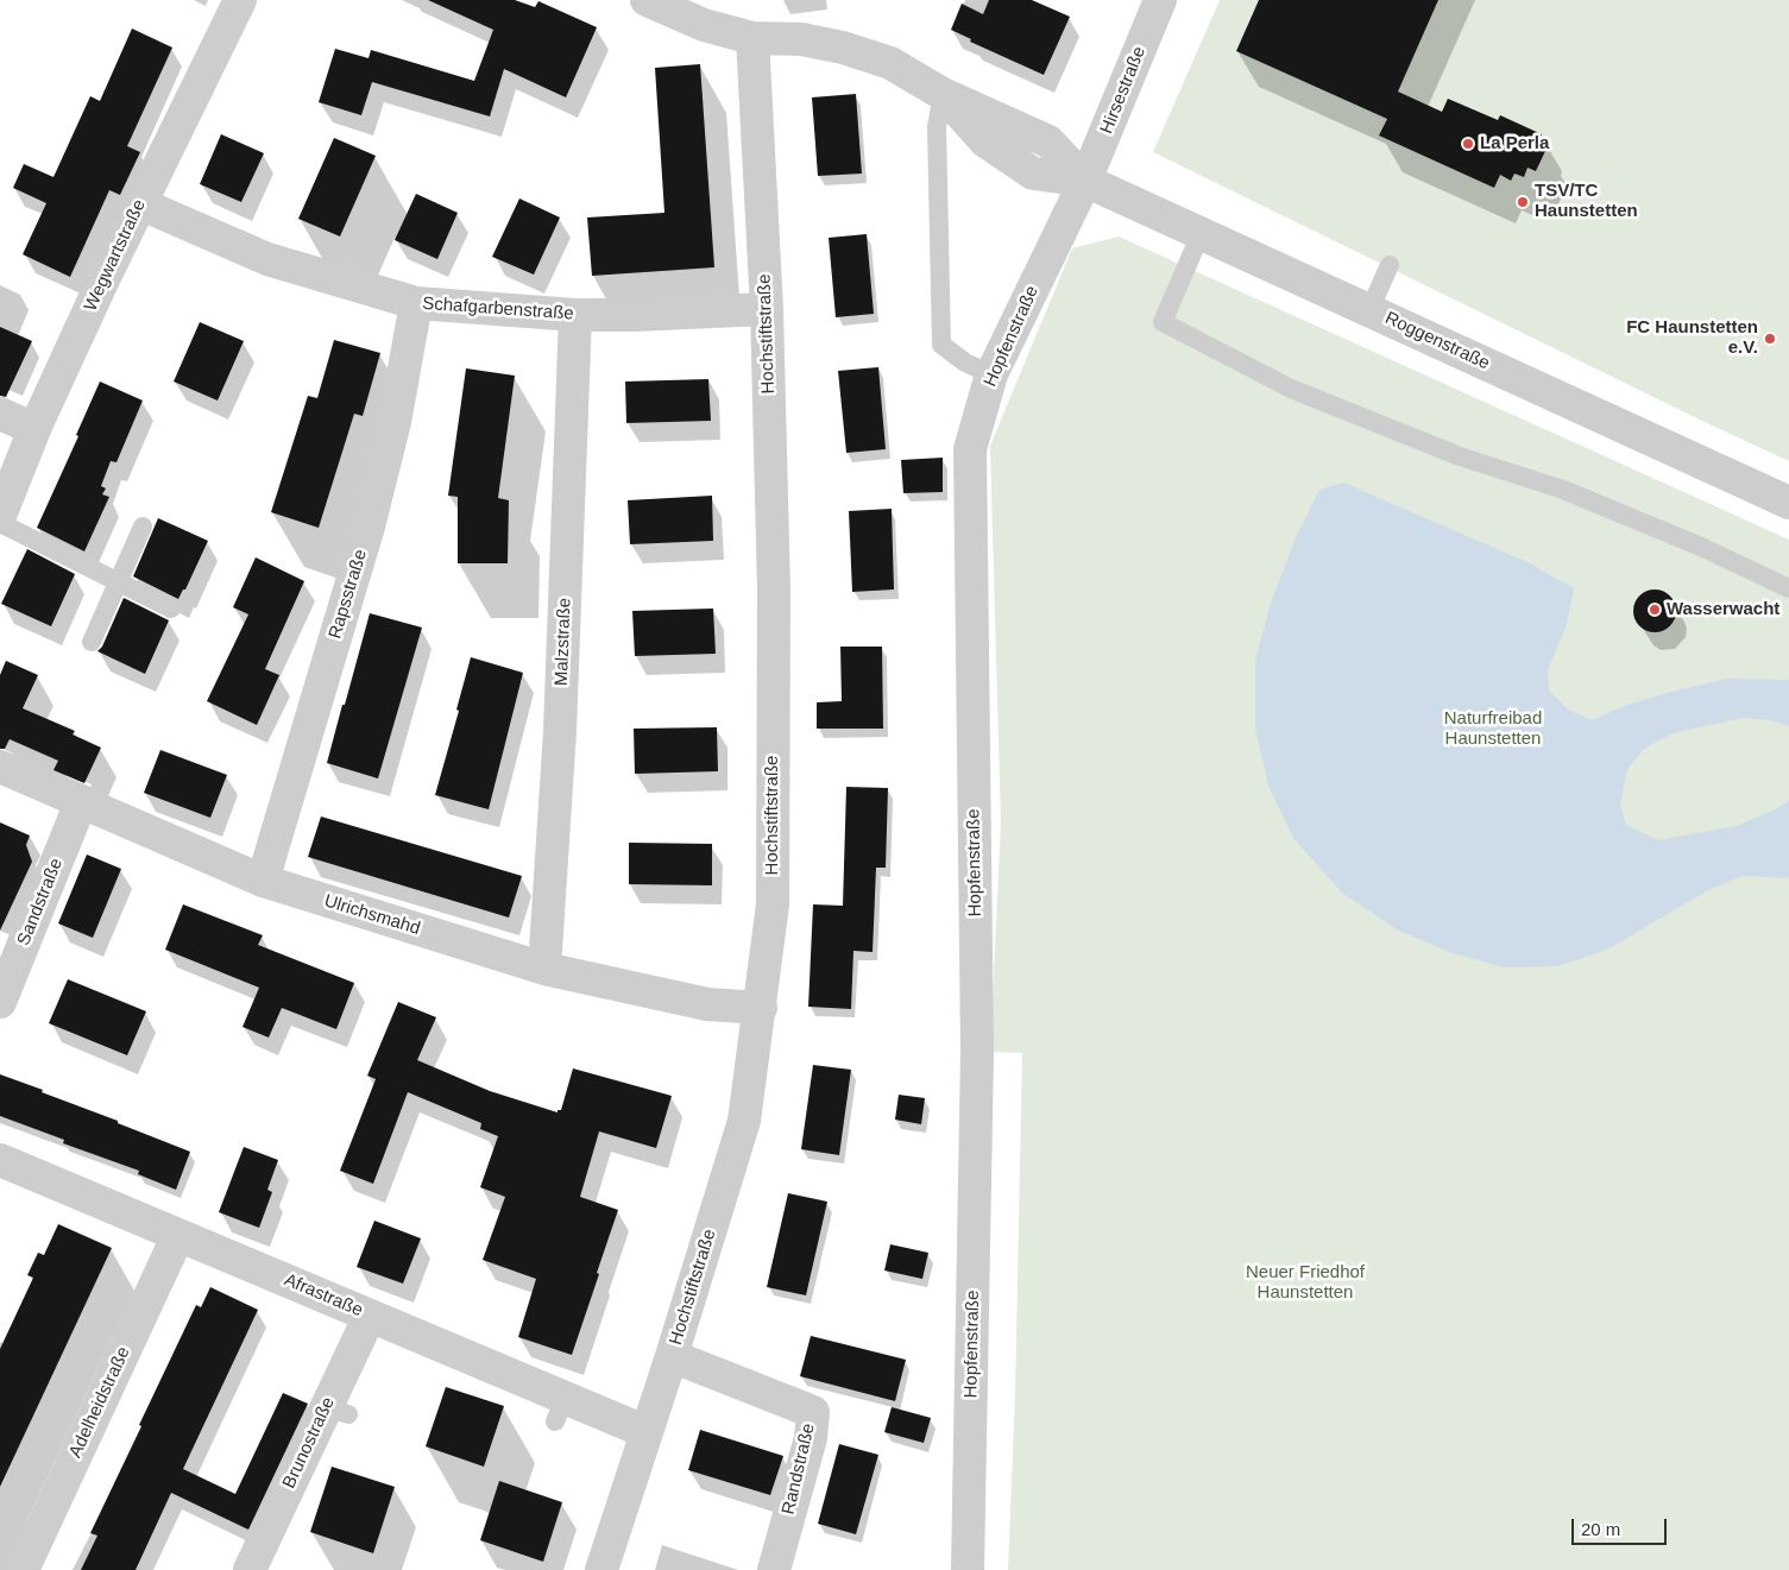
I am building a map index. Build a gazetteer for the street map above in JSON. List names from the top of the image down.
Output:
{
  "streets": {
    "street": [
      "Hirsestraße",
      "Wegwartstraße",
      "Schafgarbenstraße",
      "Hochstiftstraße",
      "Hopfenstraße",
      "Roggenstraße",
      "Rapsstraße",
      "Malzstraße",
      "Sandstraße",
      "Ulrichsmahd",
      "Afrastraße",
      "Adelheidstraße",
      "Brunostraße",
      "Randstraße"
    ]
  },
  "crossings": [
    ["Hirsestraße", "Hopfenstraße"],
    ["Hirsestraße", "Roggenstraße"],
    ["Wegwartstraße", "Schafgarbenstraße"],
    ["Schafgarbenstraße", "Hochstiftstraße"],
    ["Schafgarbenstraße", "Rapsstraße"],
    ["Schafgarbenstraße", "Malzstraße"],
    ["Hochstiftstraße", "Roggenstraße"],
    ["Hochstiftstraße", "Ulrichsmahd"],
    ["Hochstiftstraße", "Afrastraße"],
    ["Hochstiftstraße", "Randstraße"],
    ["Hopfenstraße", "Roggenstraße"],
    ["Rapsstraße", "Ulrichsmahd"],
    ["Malzstraße", "Ulrichsmahd"],
    ["Sandstraße", "Ulrichsmahd"],
    ["Afrastraße", "Adelheidstraße"],
    ["Afrastraße", "Brunostraße"]
  ],
  "parks": ["Naturfreibad Haunstetten", "Neuer Friedhof Haunstetten"],
  "places": [
    "La Perla",
    "TSV/TC Haunstetten",
    "FC Haunstetten e.V.",
    "Wasserwacht"
  ],
  "scale_bar": "20 m"
}
